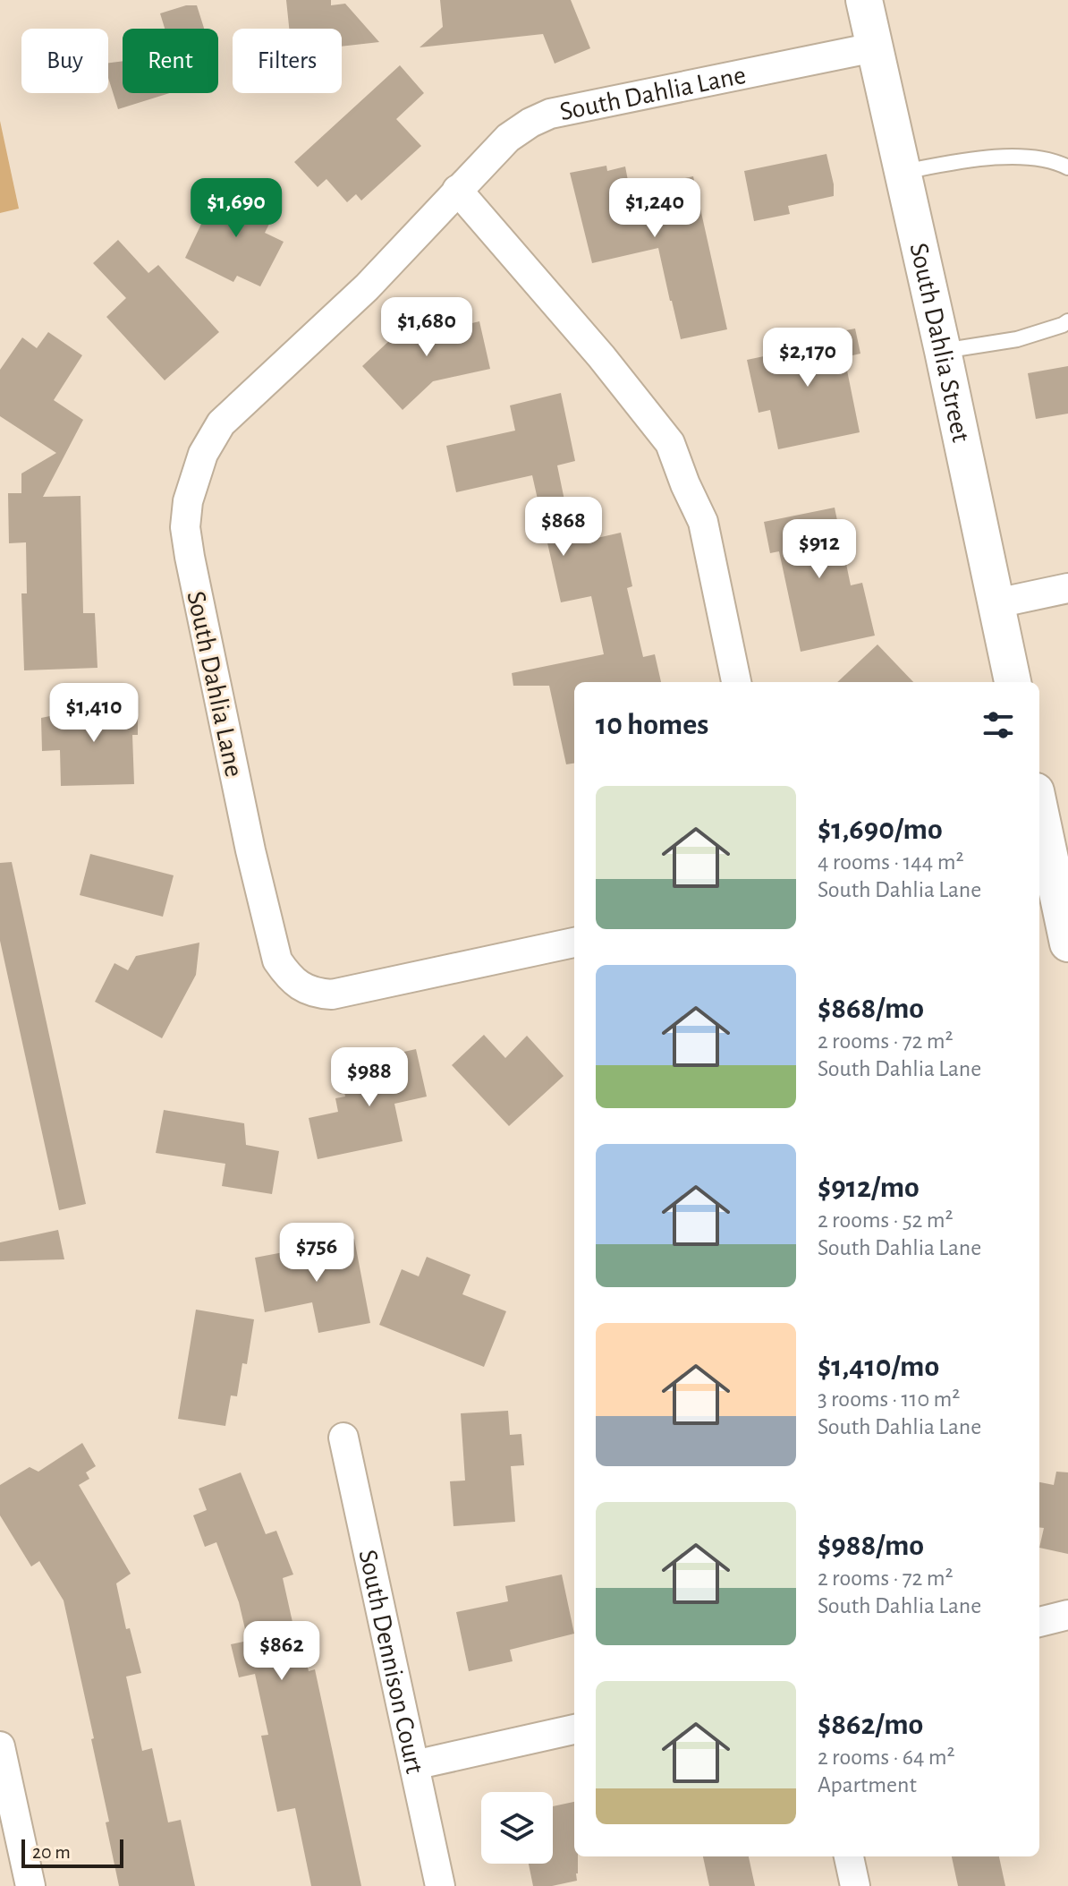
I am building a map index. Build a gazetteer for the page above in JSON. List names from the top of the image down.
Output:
{
  "streets": {
    "street": ["South Dahlia Lane", "South Dahlia Street", "South Dennison Court"]
  },
  "crossings": [
    ["South Dahlia Lane", "South Dahlia Street"]
  ],
  "scale_bar": "20 m",
  "page": {
    "chip": ["Buy", "Rent", "Filters"],
    "price": [
      "$1,690",
      "$1,240",
      "$1,680",
      "$2,170",
      "$868",
      "$912",
      "$1,410",
      "$988",
      "$756",
      "$862"
    ],
    "heading": "10 homes",
    "list": [
      {
        "name": "$1,690/mo",
        "note": "4 rooms · 144 m² · South Dahlia Lane"
      },
      {
        "name": "$868/mo",
        "note": "2 rooms · 72 m² · South Dahlia Lane"
      },
      {
        "name": "$912/mo",
        "note": "2 rooms · 52 m² · South Dahlia Lane"
      },
      {
        "name": "$1,410/mo",
        "note": "3 rooms · 110 m² · South Dahlia Lane"
      },
      {
        "name": "$988/mo",
        "note": "2 rooms · 72 m² · South Dahlia Lane"
      },
      {
        "name": "$862/mo",
        "note": "2 rooms · 64 m² · Apartment"
      }
    ],
    "scale": "20 m"
  }
}
